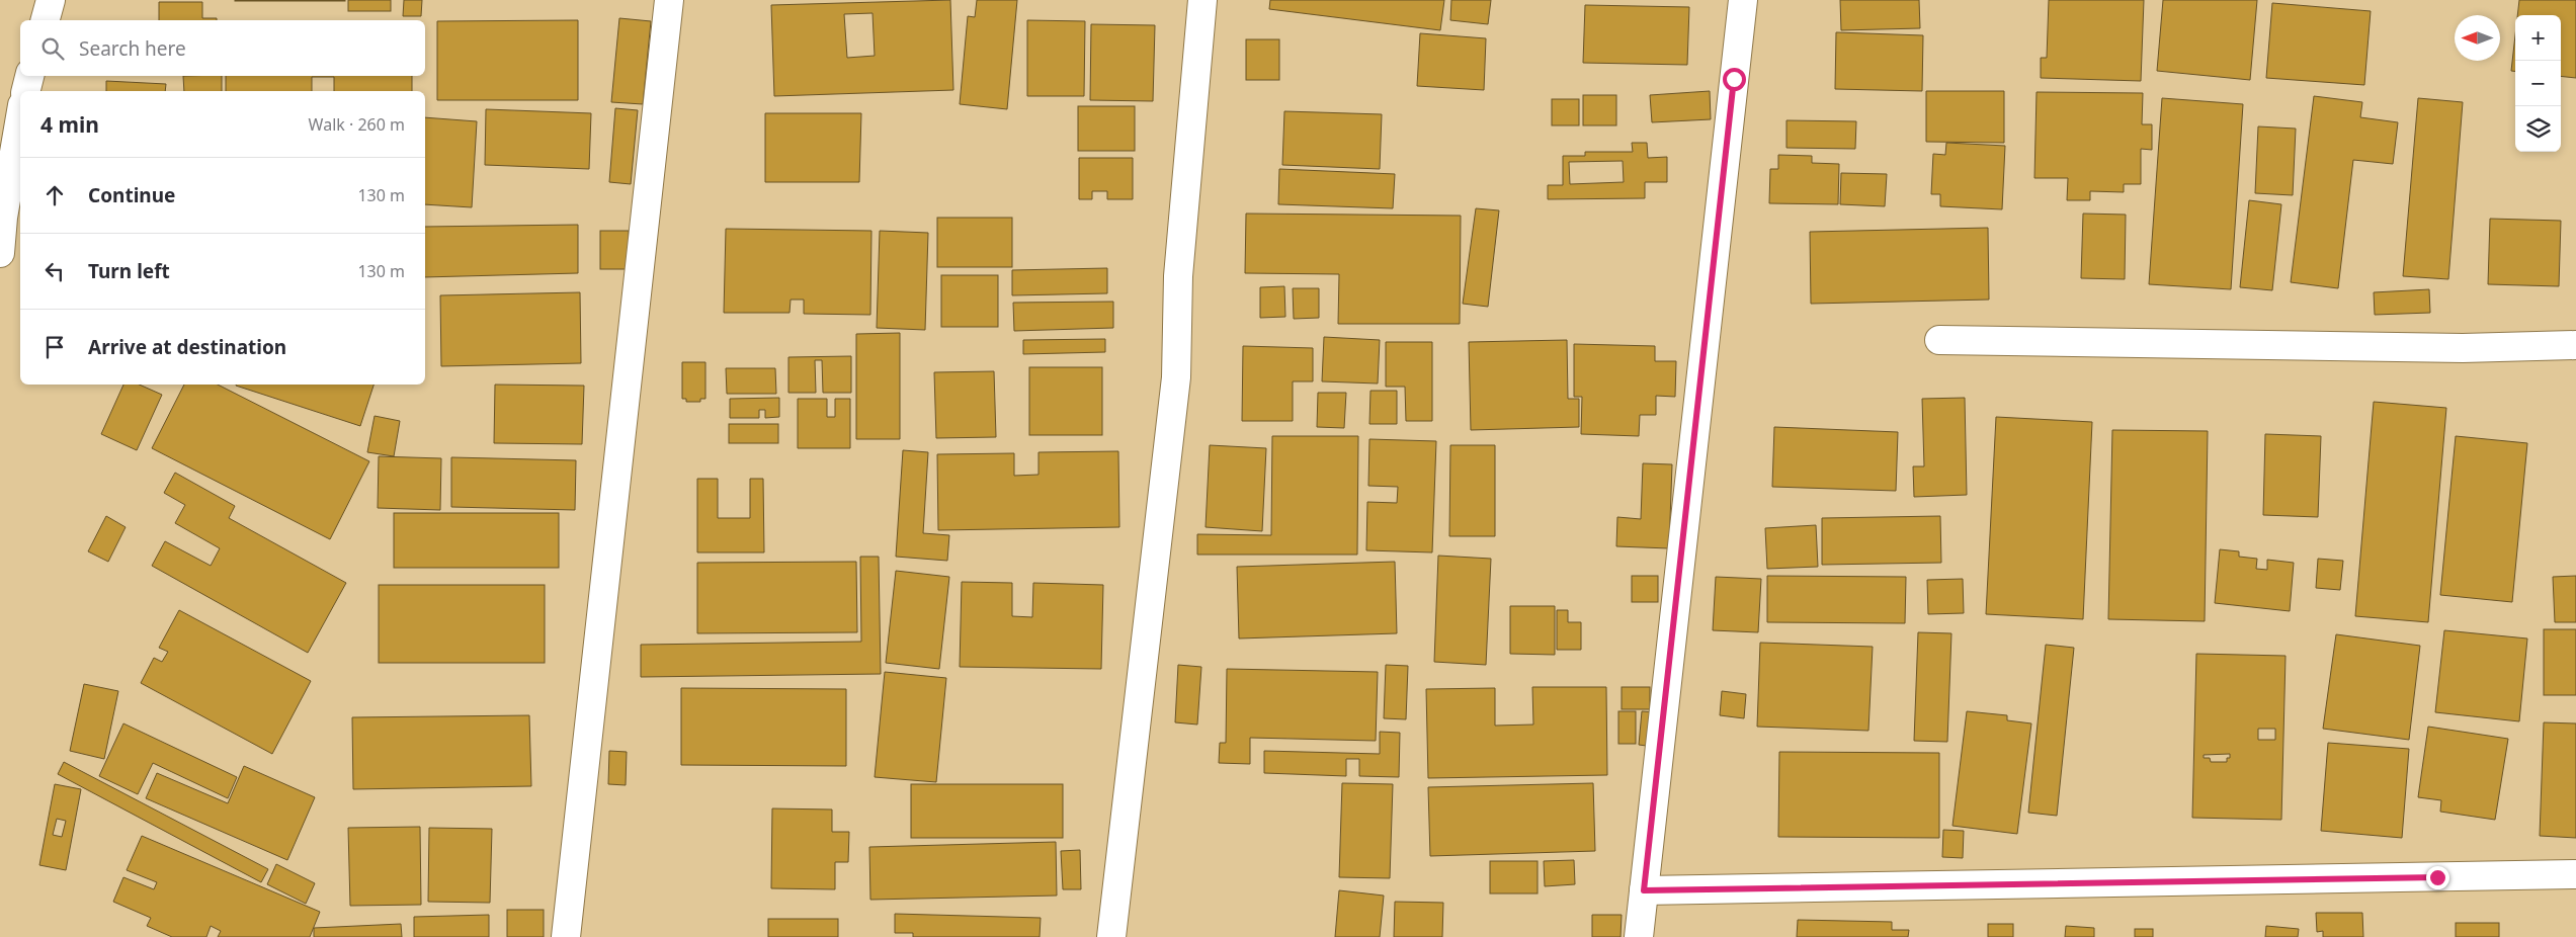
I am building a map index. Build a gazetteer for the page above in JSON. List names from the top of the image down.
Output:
{
  "north": "left",
  "page": {
    "map_buttons": ["+", "−"],
    "search": "Search here",
    "heading": ["4 min", "Walk · 260 m"],
    "list": [
      ["Continue", "130 m"],
      ["Turn left", "130 m"],
      "Arrive at destination"
    ]
  }
}
